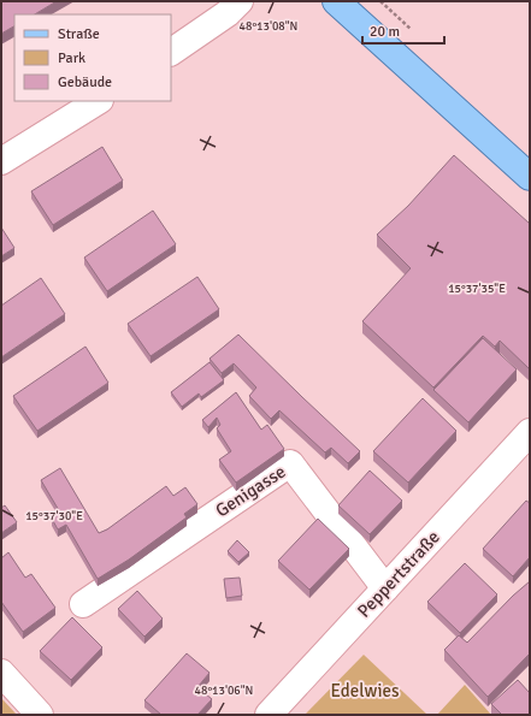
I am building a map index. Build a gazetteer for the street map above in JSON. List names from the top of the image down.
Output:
{
  "streets": {
    "street": ["Genigasse", "Peppertstraße"]
  },
  "crossings": [
    ["Genigasse", "Peppertstraße"]
  ],
  "parks": ["Edelwies"],
  "legend": ["Straße", "Park", "Gebäude"],
  "scale_bar": "20 m",
  "coordinates": [
    "48°13'08\"N",
    "15°37'35\"E",
    "15°37'30\"E",
    "48°13'06\"N"
  ]
}
